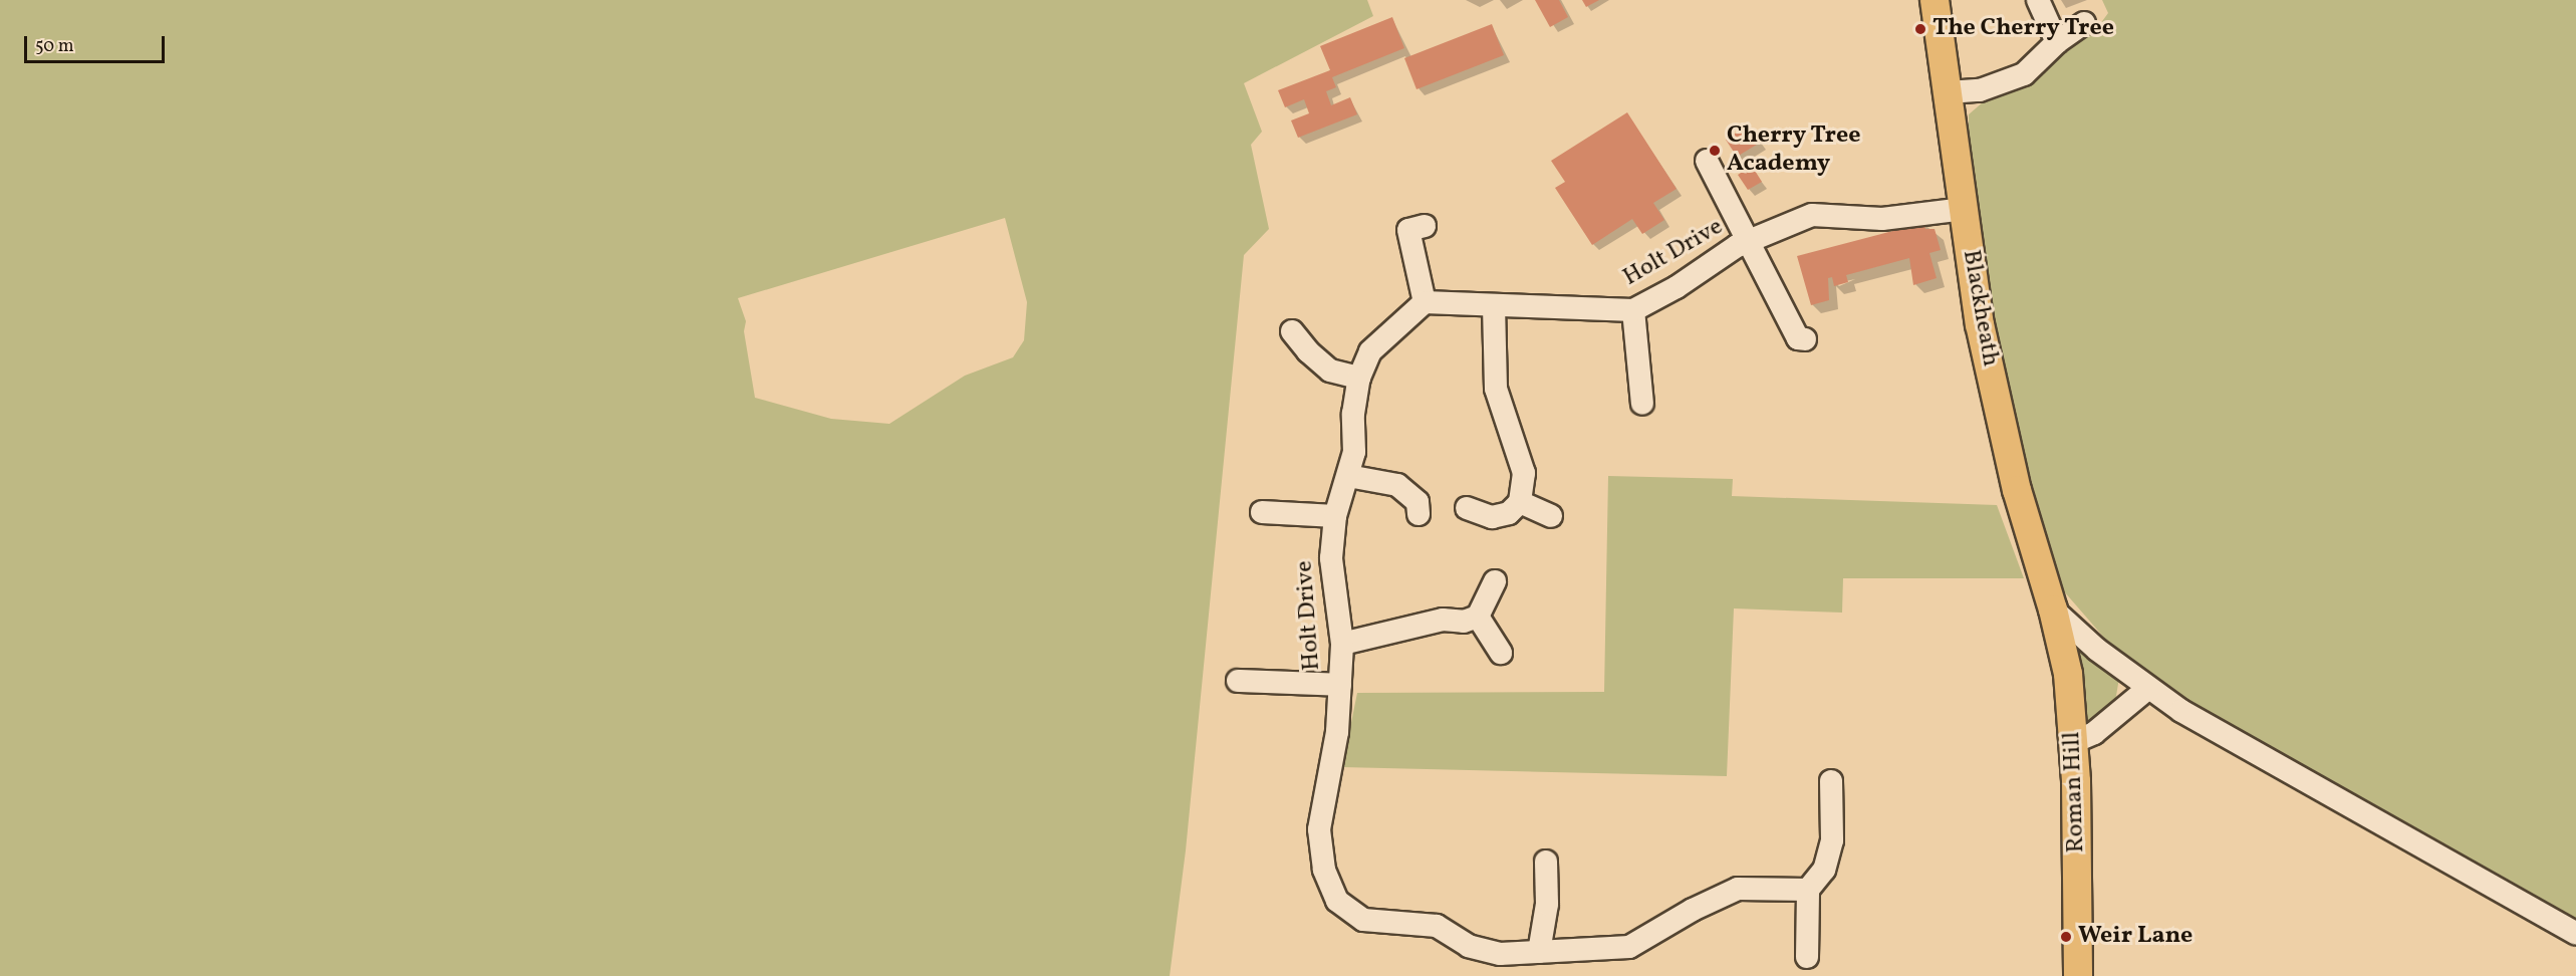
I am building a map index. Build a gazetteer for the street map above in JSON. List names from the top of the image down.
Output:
{
  "streets": {
    "main road": ["Blackheath", "Roman Hill"],
    "street": ["Holt Drive"]
  },
  "crossings": [
    ["Holt Drive", "Blackheath"],
    ["Blackheath", "Roman Hill"]
  ],
  "places": ["The Cherry Tree", "Cherry Tree Academy", "Weir Lane"],
  "scale_bar": "50 m"
}
